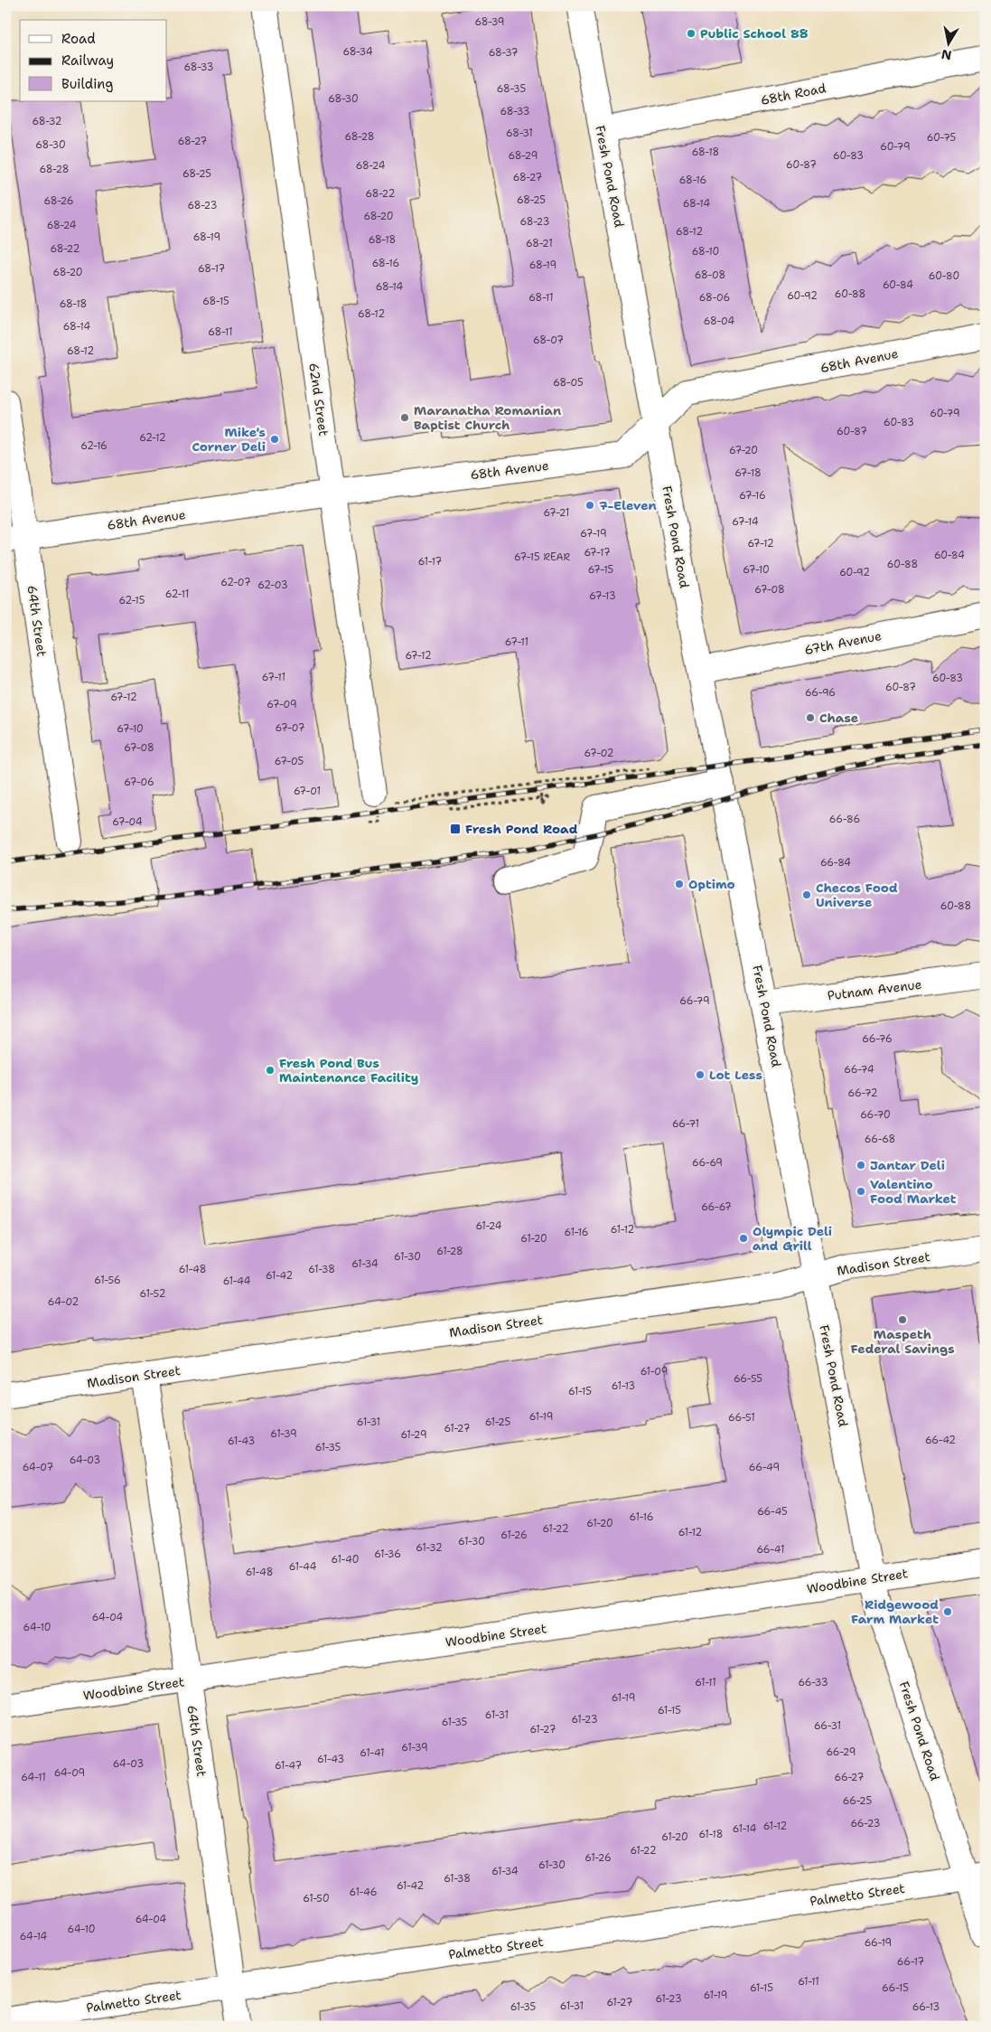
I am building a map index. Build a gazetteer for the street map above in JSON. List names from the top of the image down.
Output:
{
  "streets": {
    "street": [
      "68th Road",
      "Fresh Pond Road",
      "68th Avenue",
      "62nd Street",
      "64th Street",
      "67th Avenue",
      "Putnam Avenue",
      "Madison Street",
      "Woodbine Street",
      "Palmetto Street"
    ]
  },
  "crossings": [
    ["68th Road", "Fresh Pond Road"],
    ["Fresh Pond Road", "68th Avenue"],
    ["Fresh Pond Road", "67th Avenue"],
    ["Fresh Pond Road", "Putnam Avenue"],
    ["Fresh Pond Road", "Madison Street"],
    ["Fresh Pond Road", "Woodbine Street"],
    ["Fresh Pond Road", "Palmetto Street"],
    ["68th Avenue", "62nd Street"],
    ["68th Avenue", "64th Street"],
    ["64th Street", "Madison Street"],
    ["64th Street", "Woodbine Street"],
    ["64th Street", "Palmetto Street"]
  ],
  "places": {
    "other": [
      "Public School 88",
      "Maranatha Romanian Baptist Church",
      "Mike's Corner Deli",
      "7-Eleven",
      "Chase",
      "Optimo",
      "Checos Food Universe",
      "Fresh Pond Bus Maintenance Facility",
      "Lot Less",
      "Jantar Deli",
      "Valentino Food Market",
      "Olympic Deli and Grill",
      "Maspeth Federal Savings",
      "Ridgewood Farm Market"
    ],
    "transit": ["Fresh Pond Road"]
  },
  "house_numbers": [
    "68-39",
    "68-34",
    "68-37",
    "68-33",
    "68-35",
    "68-30",
    "68-33",
    "68-32",
    "68-31",
    "68-28",
    "60-75",
    "68-27",
    "68-30",
    "60-79",
    "68-18",
    "68-29",
    "60-83",
    "60-87",
    "68-24",
    "68-28",
    "68-25",
    "68-27",
    "68-16",
    "68-22",
    "68-25",
    "68-26",
    "68-14",
    "68-23",
    "68-20",
    "68-23",
    "68-24",
    "68-12",
    "68-19",
    "68-18",
    "68-21",
    "68-22",
    "68-10",
    "68-16",
    "68-19",
    "68-17",
    "68-20",
    "68-08",
    "60-80",
    "60-84",
    "68-14",
    "60-88",
    "60-92",
    "68-11",
    "68-06",
    "68-15",
    "68-18",
    "68-12",
    "68-04",
    "68-14",
    "68-11",
    "68-07",
    "68-12",
    "68-05",
    "60-79",
    "60-83",
    "60-87",
    "62-12",
    "62-16",
    "67-20",
    "67-18",
    "67-16",
    "67-21",
    "67-14",
    "67-19",
    "67-12",
    "67-17",
    "60-84",
    "67-15 REAR",
    "61-17",
    "60-88",
    "67-15",
    "67-10",
    "60-92",
    "62-07",
    "62-03",
    "67-08",
    "62-11",
    "67-13",
    "62-15",
    "67-11",
    "67-12",
    "67-11",
    "60-83",
    "60-87",
    "66-96",
    "67-12",
    "67-09",
    "67-07",
    "67-10",
    "67-08",
    "67-02",
    "67-05",
    "67-06",
    "67-01",
    "66-86",
    "67-04",
    "66-84",
    "60-88",
    "66-79",
    "66-76",
    "66-74",
    "66-72",
    "66-70",
    "66-71",
    "66-68",
    "66-69",
    "66-67",
    "61-24",
    "61-12",
    "61-16",
    "61-20",
    "61-28",
    "61-30",
    "61-34",
    "61-48",
    "61-38",
    "61-42",
    "61-56",
    "61-44",
    "61-52",
    "64-02",
    "61-09",
    "66-55",
    "61-13",
    "61-15",
    "61-19",
    "66-51",
    "61-31",
    "61-25",
    "61-27",
    "61-39",
    "61-29",
    "66-42",
    "61-43",
    "61-35",
    "64-03",
    "64-07",
    "66-49",
    "66-45",
    "61-16",
    "61-20",
    "61-22",
    "61-12",
    "61-26",
    "61-30",
    "61-32",
    "66-41",
    "61-36",
    "61-40",
    "61-44",
    "61-48",
    "64-04",
    "64-10",
    "61-11",
    "66-33",
    "61-19",
    "61-15",
    "61-31",
    "61-23",
    "61-35",
    "66-31",
    "61-27",
    "61-39",
    "66-29",
    "61-41",
    "61-43",
    "64-03",
    "61-47",
    "64-09",
    "64-11",
    "66-27",
    "66-25",
    "66-23",
    "61-12",
    "61-14",
    "61-18",
    "61-20",
    "61-22",
    "61-26",
    "61-30",
    "61-34",
    "61-38",
    "61-42",
    "61-46",
    "61-50",
    "64-04",
    "64-10",
    "64-14",
    "66-19",
    "66-17",
    "61-11",
    "61-15",
    "66-15",
    "61-19",
    "61-23",
    "61-27",
    "61-31",
    "61-35",
    "66-13"
  ],
  "legend": ["Road", "Railway", "Building"],
  "north": "bottom"
}
